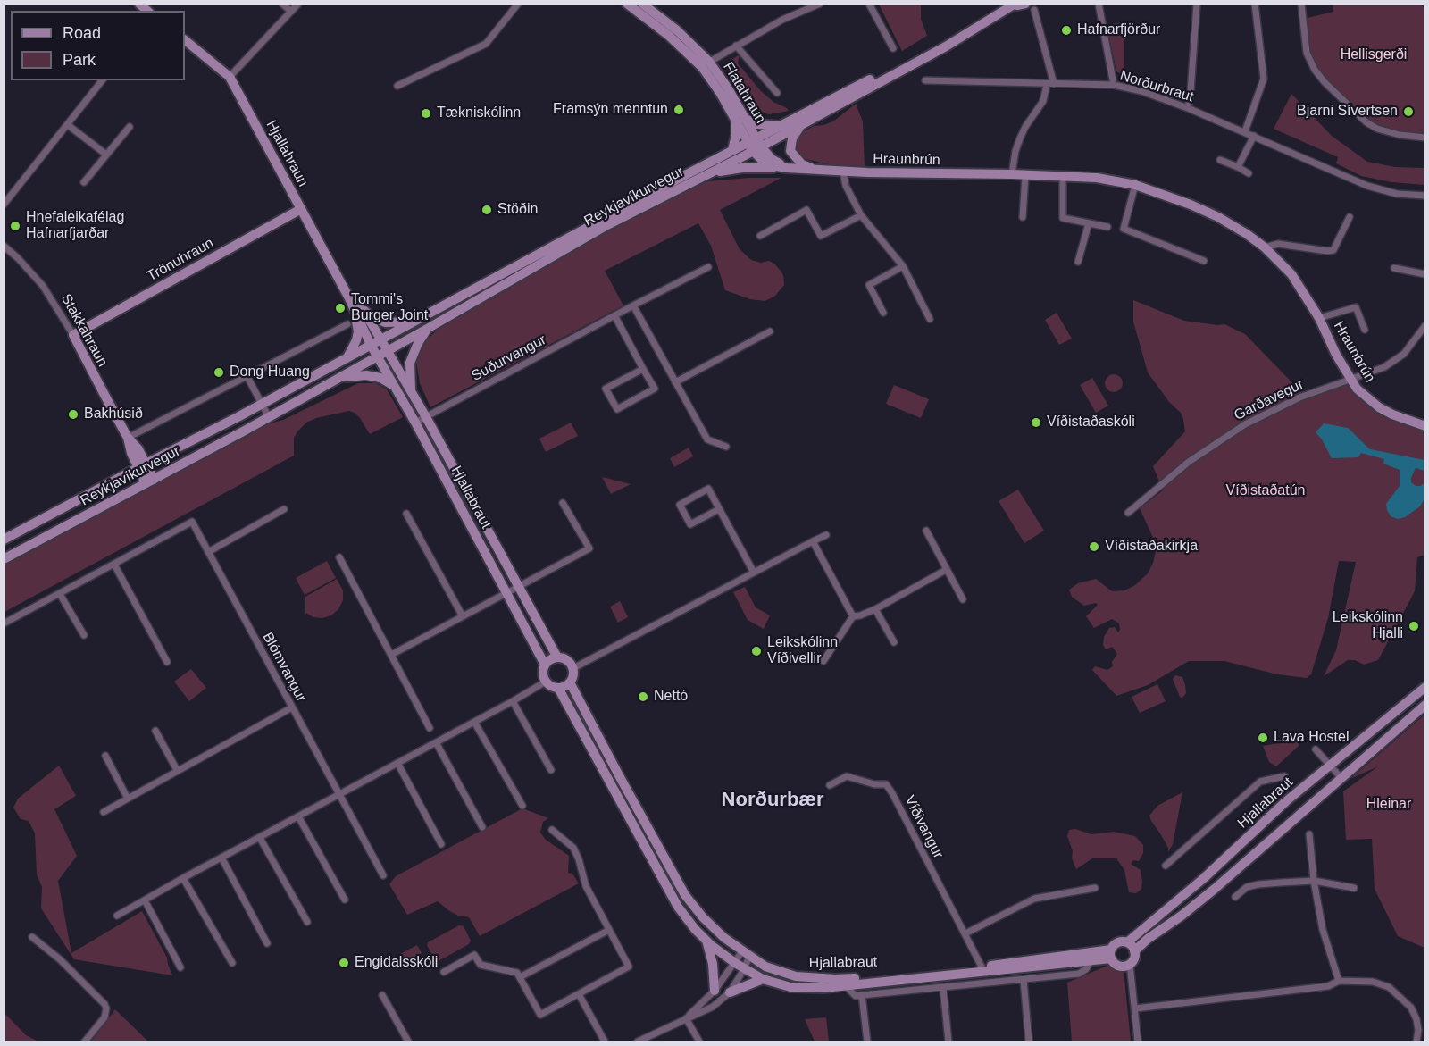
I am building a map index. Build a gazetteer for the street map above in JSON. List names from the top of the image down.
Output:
{
  "streets": {
    "main road": [
      "Flatahraun",
      "Hjallahraun",
      "Hraunbrún",
      "Reykjavíkurvegur",
      "Trönuhraun",
      "Stakkahraun",
      "Hjallabraut"
    ],
    "street": [
      "Norðurbraut",
      "Suðurvangur",
      "Garðavegur",
      "Blómvangur",
      "Víðivangur"
    ]
  },
  "crossings": [
    ["Flatahraun", "Hraunbrún"],
    ["Flatahraun", "Reykjavíkurvegur"],
    ["Hjallahraun", "Reykjavíkurvegur"],
    ["Hjallahraun", "Trönuhraun"],
    ["Hjallahraun", "Hjallabraut"],
    ["Hraunbrún", "Reykjavíkurvegur"],
    ["Hraunbrún", "Garðavegur"],
    ["Reykjavíkurvegur", "Stakkahraun"],
    ["Reykjavíkurvegur", "Hjallabraut"],
    ["Trönuhraun", "Stakkahraun"],
    ["Suðurvangur", "Hjallabraut"],
    ["Hjallabraut", "Víðivangur"]
  ],
  "districts": ["Norðurbær"],
  "parks": ["Hellisgerði", "Víðistaðatún", "Hleinar"],
  "places": [
    "Hafnarfjörður",
    "Framsýn menntun",
    "Bjarni Sívertsen",
    "Tækniskólinn",
    "Stöðin",
    "Hnefaleikafélag Hafnarfjarðar",
    "Tommi's Burger Joint",
    "Dong Huang",
    "Bakhúsið",
    "Víðistaðaskóli",
    "Víðistaðakirkja",
    "Leikskólinn Hjalli",
    "Leikskólinn Víðivellir",
    "Nettó",
    "Lava Hostel",
    "Engidalsskóli"
  ],
  "legend": ["Road", "Park"]
}
